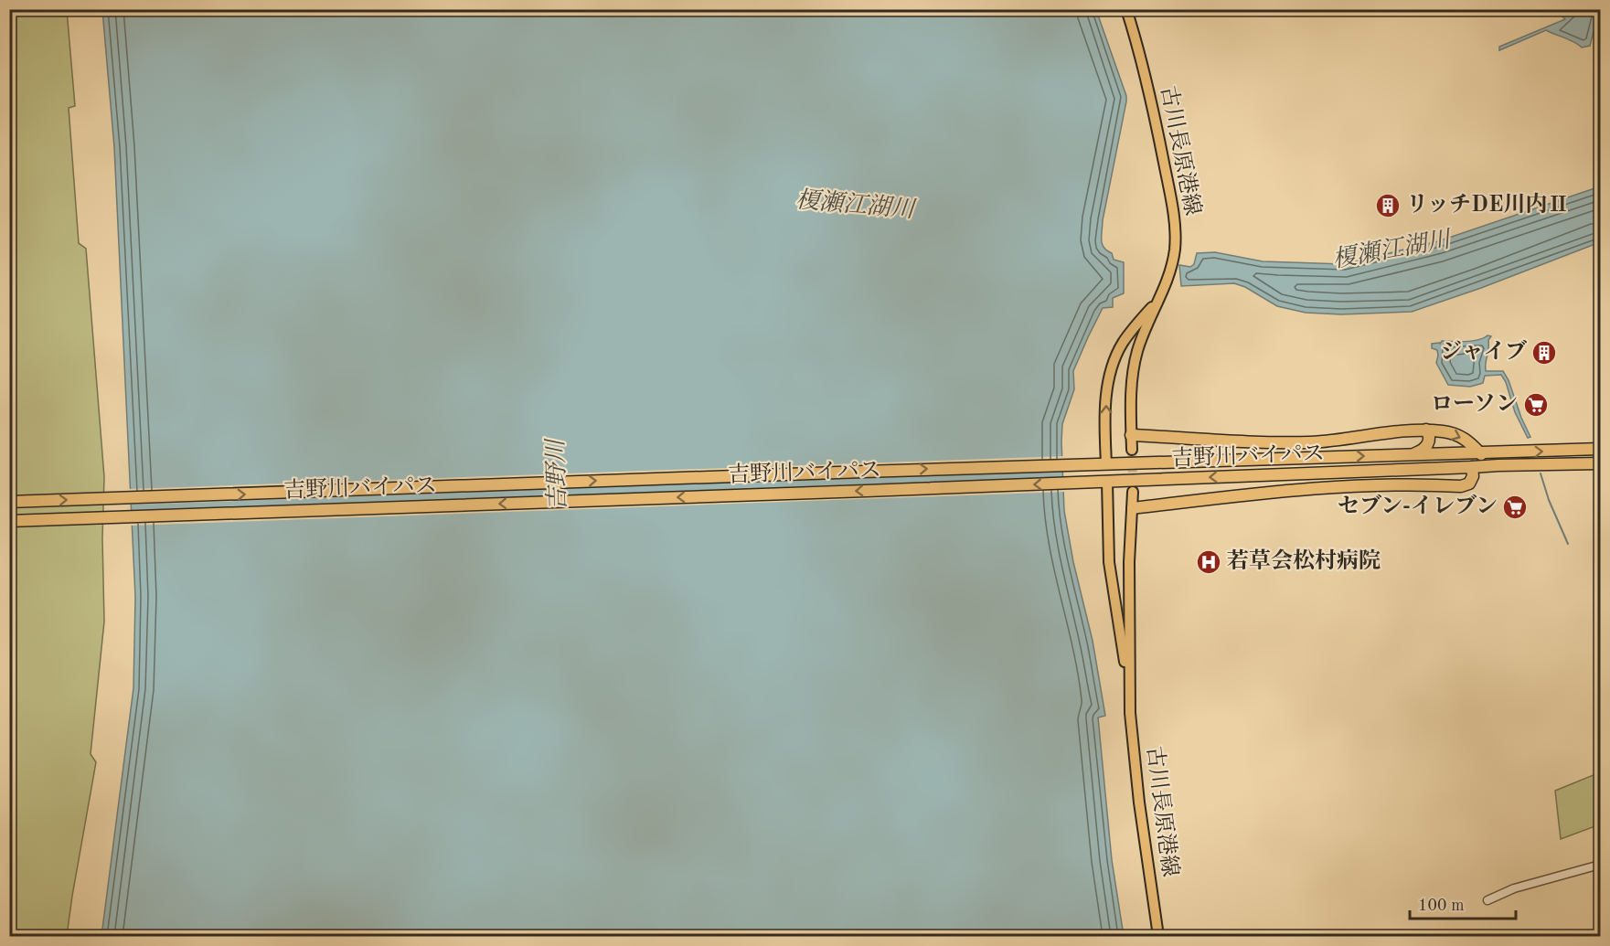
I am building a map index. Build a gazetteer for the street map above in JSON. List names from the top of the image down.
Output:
{
  "streets": {
    "highway": ["吉野川バイパス"],
    "main road": ["古川長原港線"]
  },
  "crossings": [
    ["古川長原港線", "吉野川バイパス"]
  ],
  "water": ["榎瀬江湖川", "吉野川"],
  "places": {
    "building": ["リッチDE川内Ⅱ", "ジャイブ"],
    "supermarket": ["ローソン", "セブン-イレブン"],
    "hospital": ["若草会松村病院"]
  },
  "scale_bar": "100 m"
}
